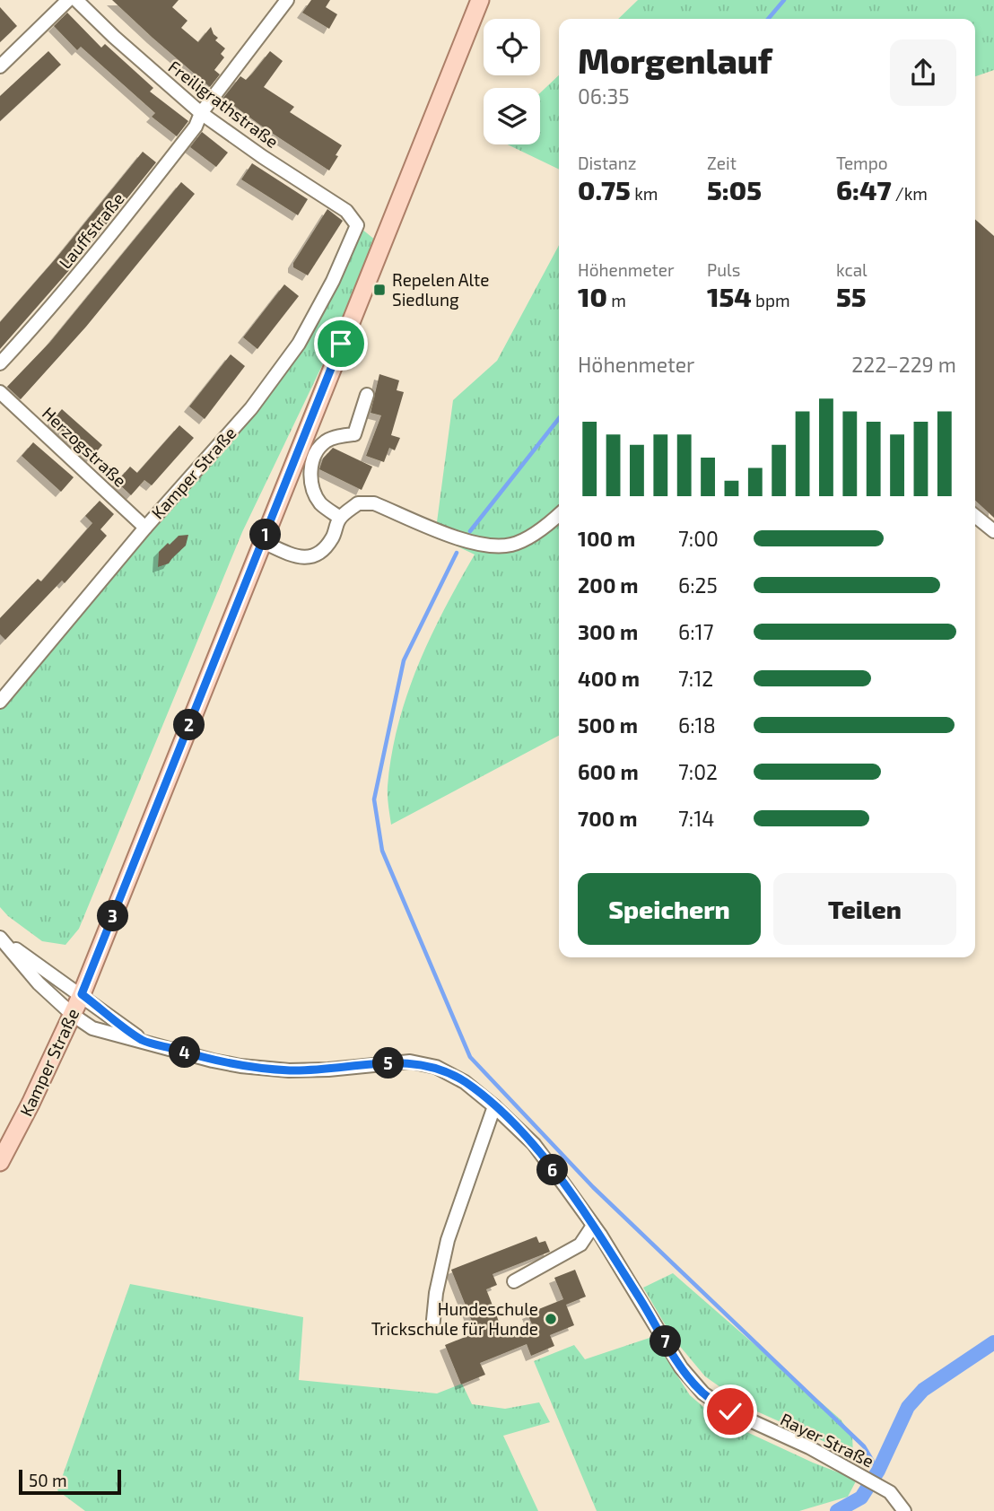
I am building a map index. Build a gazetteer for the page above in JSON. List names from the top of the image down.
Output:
{
  "streets": {
    "main road": ["Kamper Straße"],
    "street": [
      "Freiligrathstraße",
      "Lauffstraße",
      "Herzogstraße",
      "Rayer Straße"
    ]
  },
  "crossings": [
    ["Freiligrathstraße", "Lauffstraße"],
    ["Freiligrathstraße", "Kamper Straße"],
    ["Herzogstraße", "Kamper Straße"],
    ["Kamper Straße", "Rayer Straße"]
  ],
  "places": {
    "transit": ["Repelen Alte Siedlung"],
    "other": ["Hundeschule Trickschule für Hunde"]
  },
  "scale_bar": "50 m",
  "page": {
    "heading": ["Morgenlauf", "06:35"],
    "stats": [
      ["Distanz", "0.75 km"],
      ["Zeit", "5:05"],
      ["Tempo", "6:47 /km"],
      ["Höhenmeter", "10 m"],
      ["Puls", "154 bpm"],
      ["kcal", "55"]
    ],
    "chart": ["Höhenmeter", "222–229 m"],
    "list": [
      {
        "name": "100 m",
        "note": "7:00"
      },
      {
        "name": "200 m",
        "note": "6:25"
      },
      {
        "name": "300 m",
        "note": "6:17"
      },
      {
        "name": "400 m",
        "note": "7:12"
      },
      {
        "name": "500 m",
        "note": "6:18"
      },
      {
        "name": "600 m",
        "note": "7:02"
      },
      {
        "name": "700 m",
        "note": "7:14"
      }
    ],
    "pins": [
      "1",
      "2",
      "3",
      "4",
      "5",
      "6",
      "7"
    ],
    "buttons": ["Speichern", "Teilen"],
    "scale": "50 m"
  }
}
